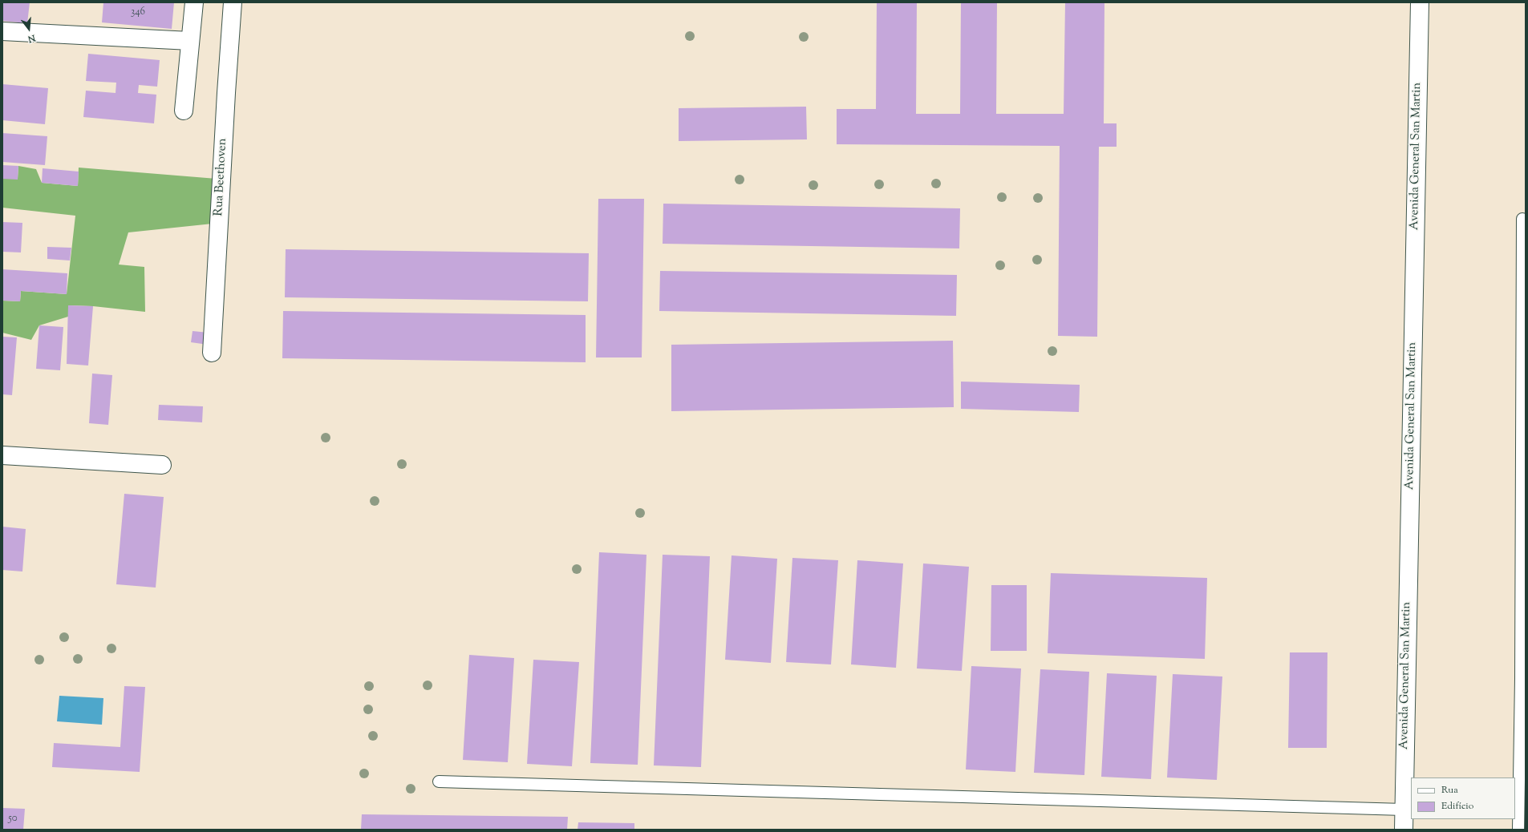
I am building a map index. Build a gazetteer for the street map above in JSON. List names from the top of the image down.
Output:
{
  "streets": {
    "main road": ["Avenida General San Martin", "Rua Beethoven"]
  },
  "house_numbers": ["346", "50"],
  "legend": ["Rua", "Edifício"],
  "north": "bottom"
}
